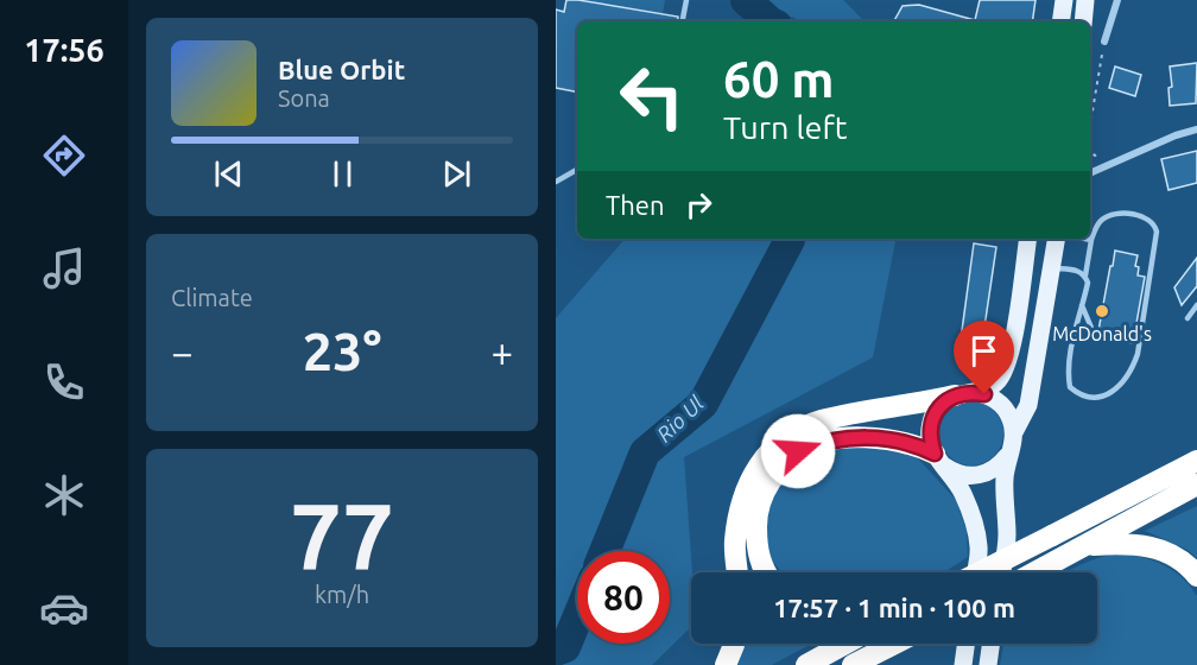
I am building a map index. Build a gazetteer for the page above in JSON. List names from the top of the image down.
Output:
{
  "water": ["Rio Ul"],
  "places": ["McDonald's"],
  "page": {
    "tabs": "17:56",
    "turn": ["60 m", "Turn left"],
    "song": ["Blue Orbit", "Sona"],
    "then": "Then",
    "tile": [
      "Climate",
      ["77", "km/h"]
    ],
    "heat": ["−", "23°", "+"],
    "limit": "80",
    "trip": "17:57 · 1 min · 100 m"
  }
}
